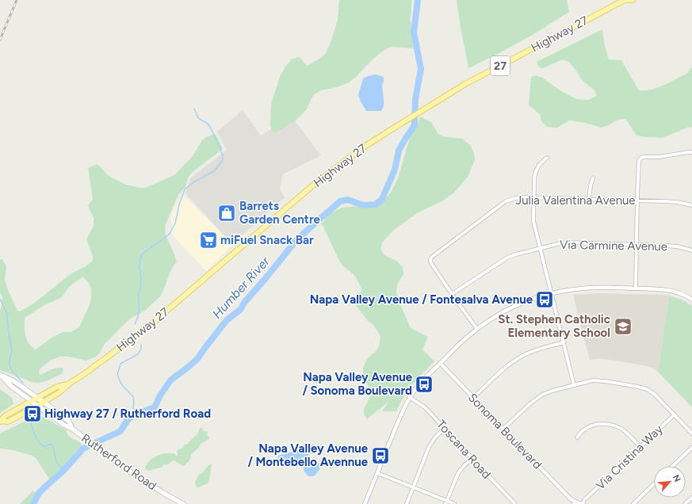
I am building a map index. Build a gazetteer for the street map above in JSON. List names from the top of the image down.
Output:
{
  "streets": {
    "main road": ["Highway 27", "27", "Rutherford Road"],
    "street": [
      "Julia Valentina Avenue",
      "Via Carmine Avenue",
      "Sonoma Boulevard",
      "Toscana Road",
      "Via Cristina Way"
    ]
  },
  "crossings": [
    ["Highway 27", "Rutherford Road"],
    ["Julia Valentina Avenue", "Via Carmine Avenue"],
    ["Sonoma Boulevard", "Via Cristina Way"]
  ],
  "water": ["Humber River"],
  "places": {
    "shop": ["Barrets Garden Centre"],
    "supermarket": ["miFuel Snack Bar"],
    "bus stop": [
      "Napa Valley Avenue / Fontesalva Avenue",
      "Napa Valley Avenue / Sonoma Boulevard",
      "Highway 27 / Rutherford Road",
      "Napa Valley Avenue / Montebello Avennue"
    ],
    "school or university": ["St. Stephen Catholic Elementary School"]
  },
  "north": "top right"
}
